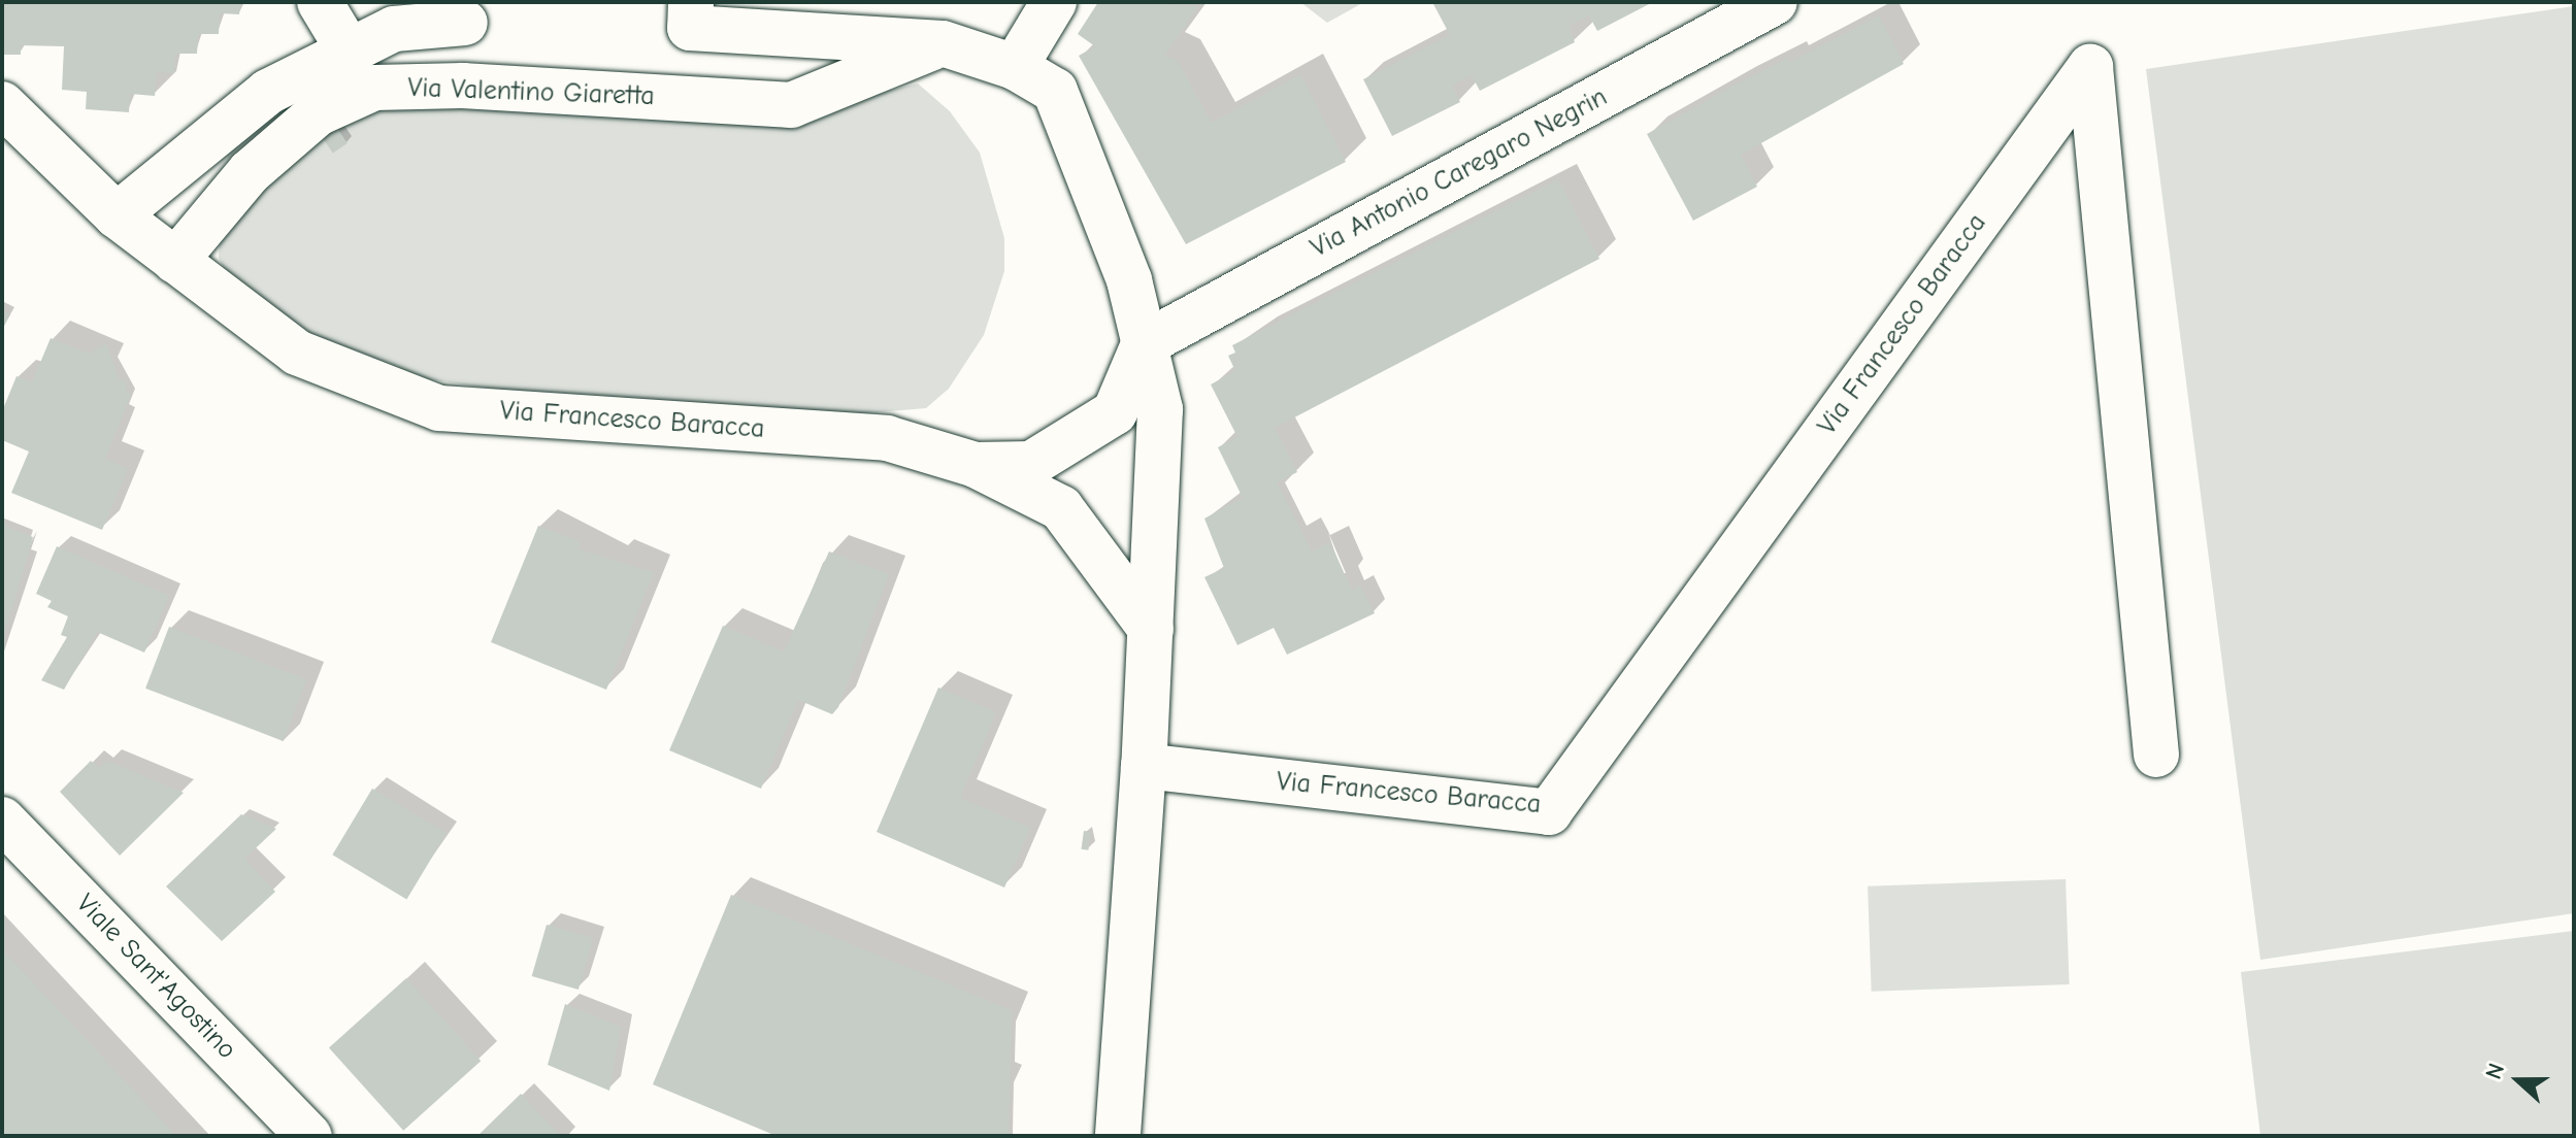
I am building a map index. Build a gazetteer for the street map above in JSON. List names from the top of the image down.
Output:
{
  "streets": {
    "street": [
      "Via Valentino Giaretta",
      "Via Antonio Caregaro Negrin",
      "Via Francesco Baracca",
      "Viale Sant'Agostino"
    ]
  },
  "crossings": [
    ["Via Valentino Giaretta", "Via Francesco Baracca"]
  ],
  "north": "left"
}
